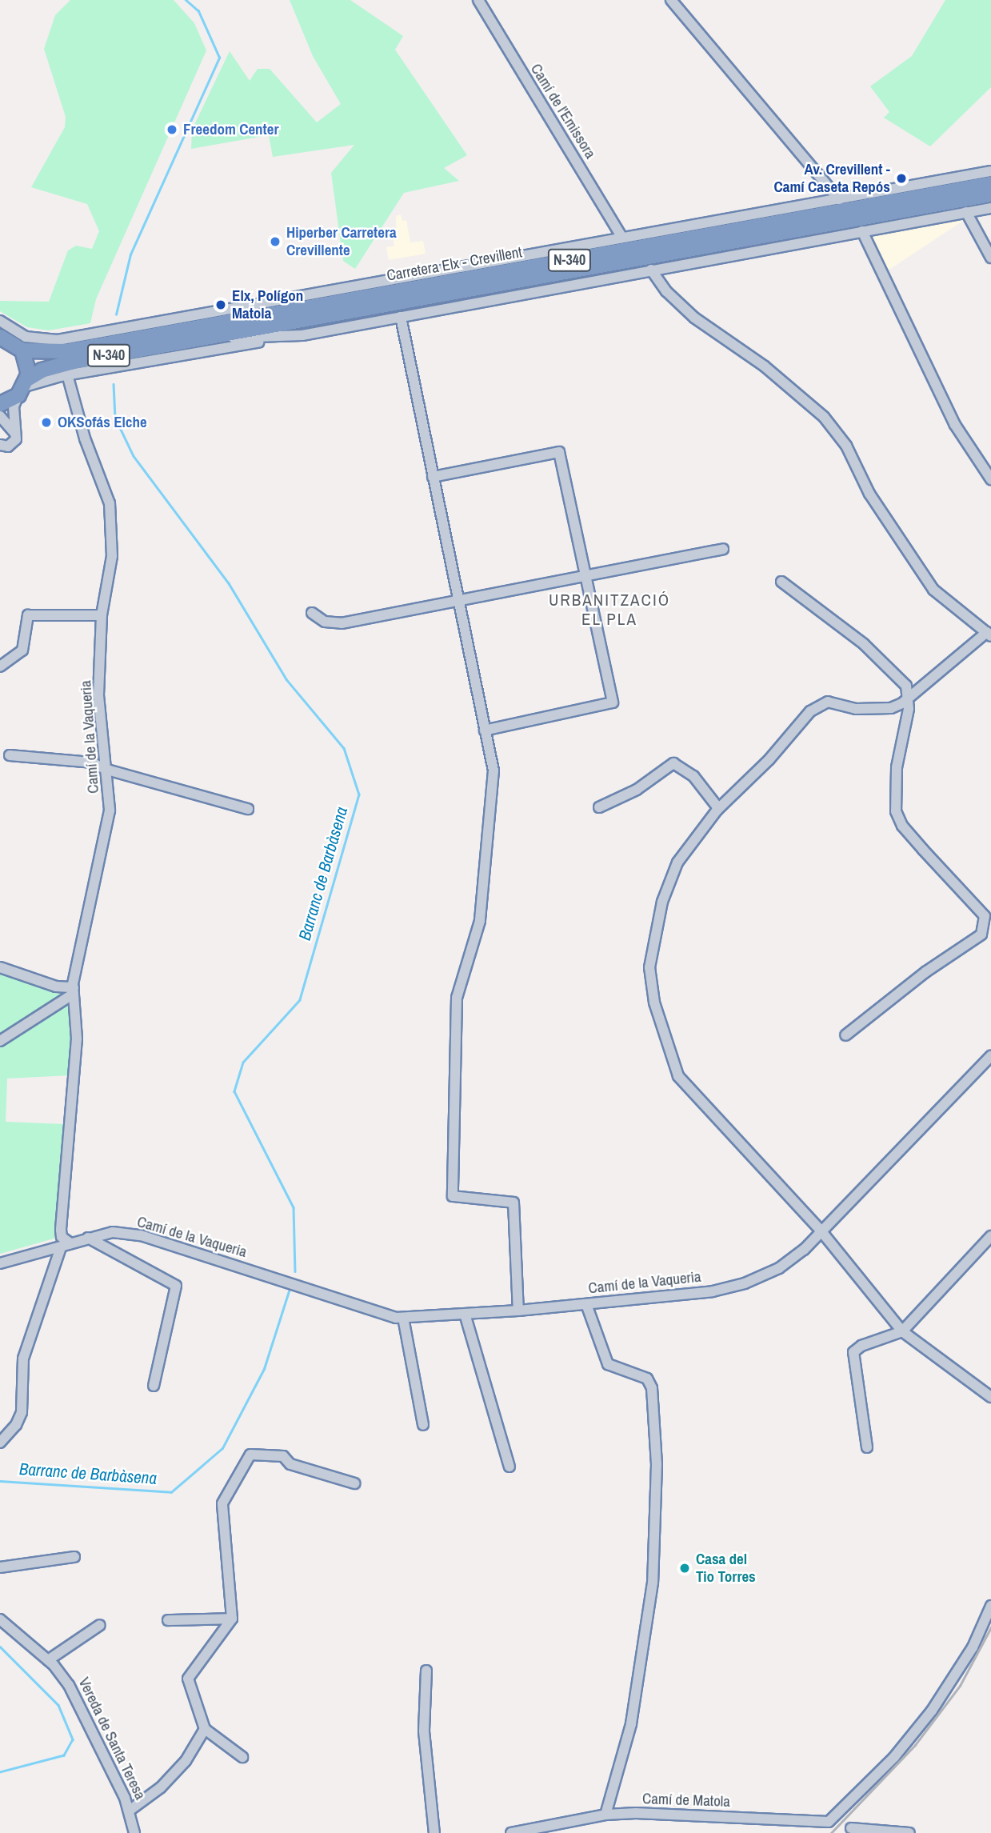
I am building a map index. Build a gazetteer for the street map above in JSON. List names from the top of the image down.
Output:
{
  "streets": {
    "highway": ["N-340", "Carretera Elx - Crevillent"],
    "street": [
      "Camí de l'Emissora",
      "Camí de la Vaqueria",
      "Vereda de Santa Teresa",
      "Camí de Matola"
    ]
  },
  "crossings": [
    ["N-340", "Carretera Elx - Crevillent"]
  ],
  "districts": ["URBANITZACIÓ EL PLA"],
  "water": ["Barranc de Barbàsena"],
  "places": [
    "Freedom Center",
    "Av. Crevillent - Camí Caseta Repós",
    "Hiperber Carretera Crevillente",
    "Elx, Polígon Matola",
    "OKSofás Elche",
    "Casa del Tio Torres"
  ]
}
